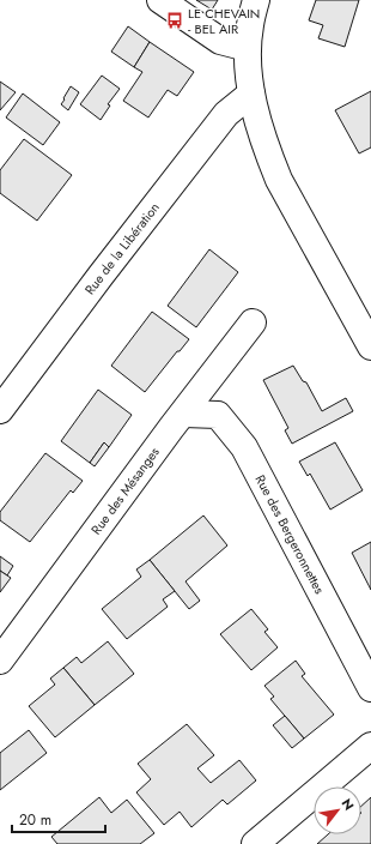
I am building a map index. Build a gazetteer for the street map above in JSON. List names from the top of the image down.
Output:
{
  "streets": {
    "street": ["Rue de la Libération", "Rue des Mésanges", "Rue des Bergeronnettes"]
  },
  "crossings": [
    ["Rue des Mésanges", "Rue des Bergeronnettes"]
  ],
  "places": {
    "bus stop": ["LE CHEVAIN - BEL AIR"]
  },
  "scale_bar": "20 m",
  "north": "top right"
}
